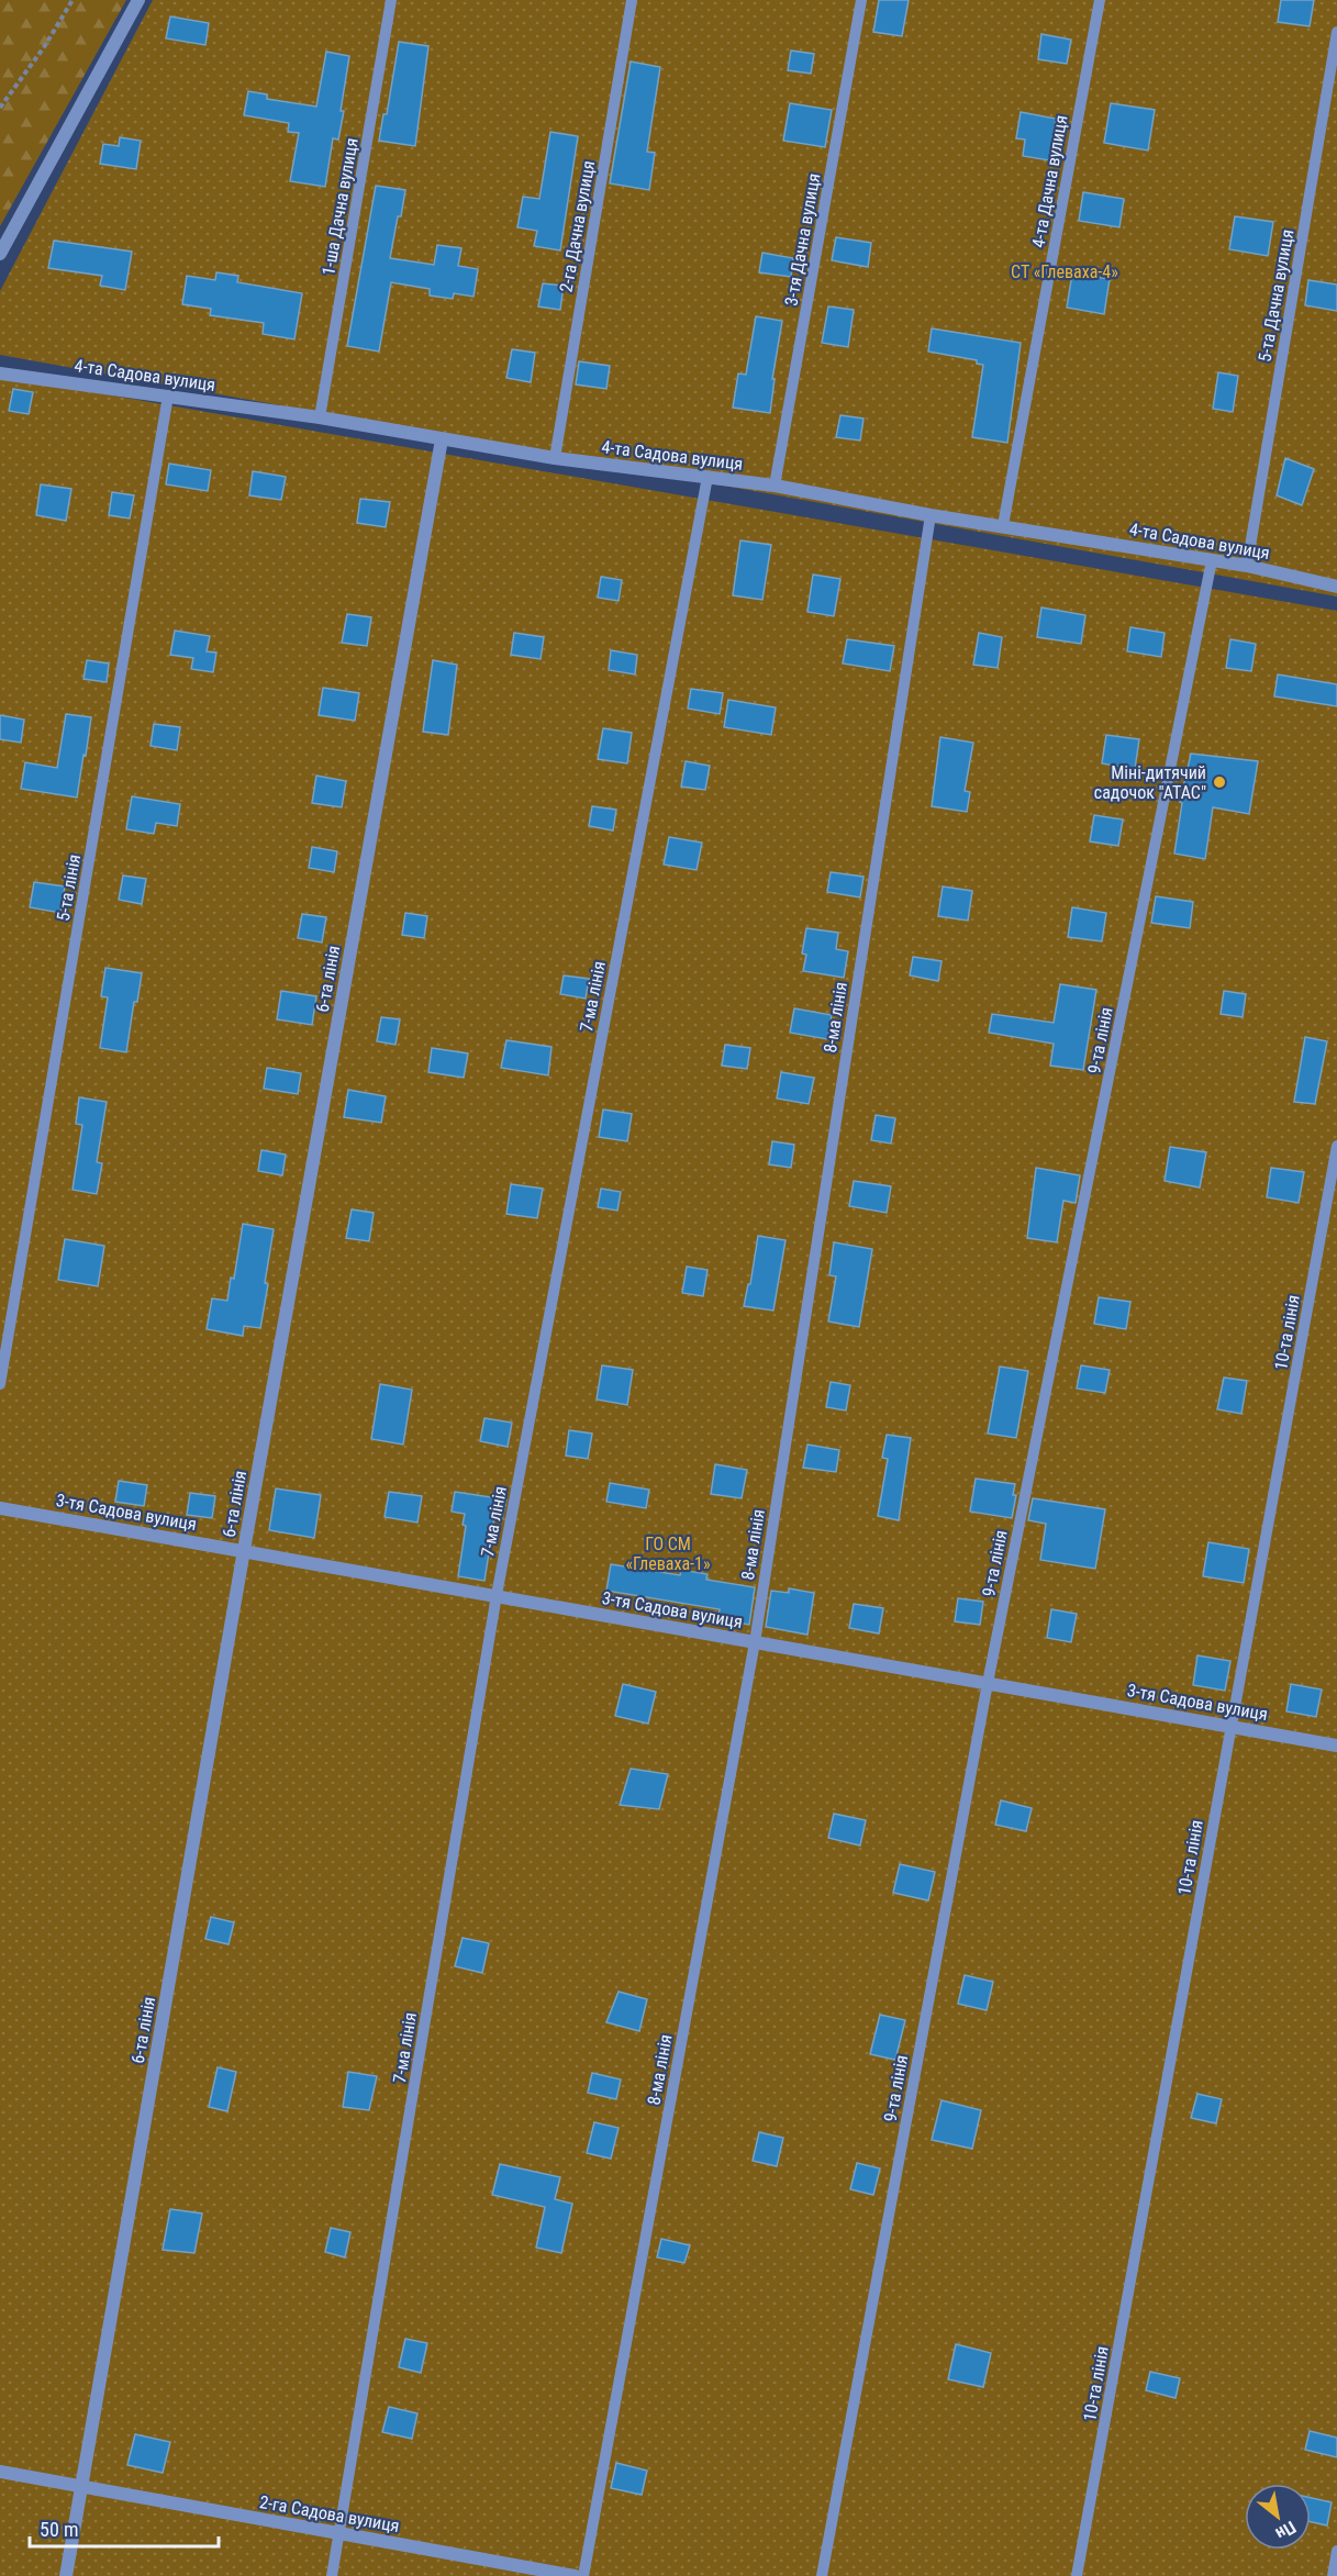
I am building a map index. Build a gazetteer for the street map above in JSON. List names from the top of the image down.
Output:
{
  "streets": {
    "street": [
      "4-та Садова вулиця",
      "6-та лінія",
      "3-тя Садова вулиця",
      "2-га Садова вулиця"
    ],
    "lane": [
      "4-та Дачна вулиця",
      "1-ша Дачна вулиця",
      "2-га Дачна вулиця",
      "3-тя Дачна вулиця",
      "5-та Дачна вулиця",
      "5-та лінія",
      "7-ма лінія",
      "8-ма лінія",
      "9-та лінія",
      "10-та лінія"
    ]
  },
  "crossings": [
    ["4-та Дачна вулиця", "4-та Садова вулиця"],
    ["1-ша Дачна вулиця", "4-та Садова вулиця"],
    ["2-га Дачна вулиця", "4-та Садова вулиця"],
    ["3-тя Дачна вулиця", "4-та Садова вулиця"],
    ["5-та Дачна вулиця", "4-та Садова вулиця"],
    ["4-та Садова вулиця", "5-та лінія"],
    ["4-та Садова вулиця", "6-та лінія"],
    ["4-та Садова вулиця", "7-ма лінія"],
    ["4-та Садова вулиця", "8-ма лінія"],
    ["4-та Садова вулиця", "9-та лінія"],
    ["6-та лінія", "3-тя Садова вулиця"],
    ["6-та лінія", "2-га Садова вулиця"],
    ["7-ма лінія", "3-тя Садова вулиця"],
    ["7-ма лінія", "2-га Садова вулиця"],
    ["8-ма лінія", "3-тя Садова вулиця"],
    ["9-та лінія", "3-тя Садова вулиця"],
    ["10-та лінія", "3-тя Садова вулиця"]
  ],
  "parks": ["СТ «Глеваха-4»", "ГО СМ «Глеваха-1»"],
  "places": ["Міні-дитячий садочок \"АТАС\""],
  "scale_bar": "50 m",
  "north": "bottom right"
}
